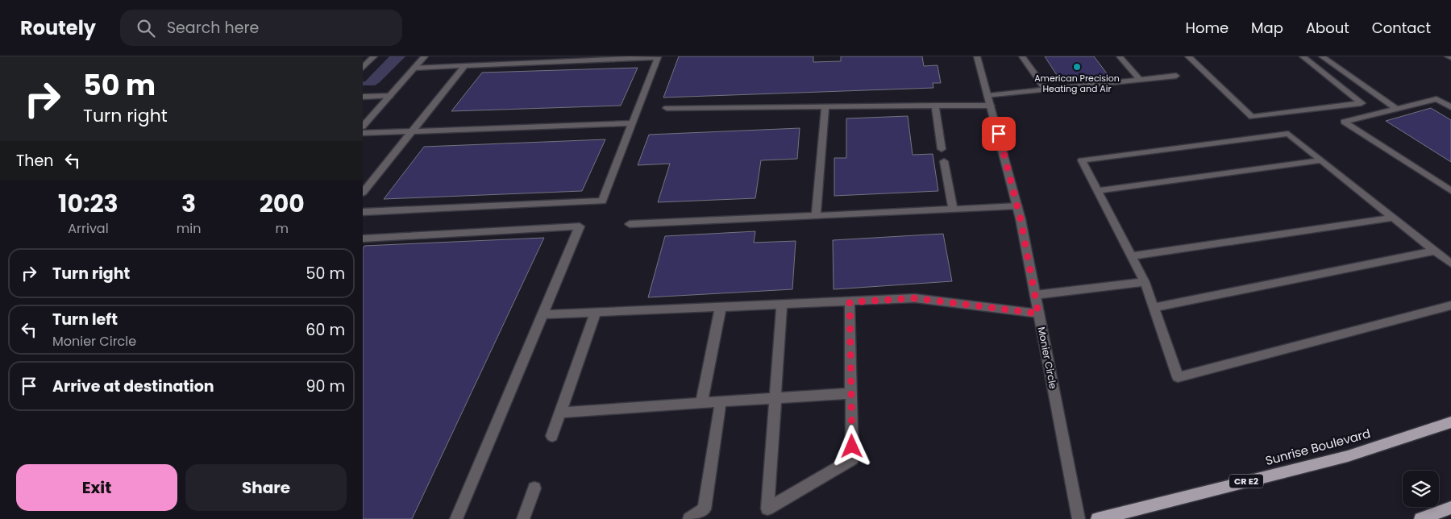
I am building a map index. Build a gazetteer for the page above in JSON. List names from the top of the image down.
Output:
{
  "streets": {
    "main road": ["Sunrise Boulevard", "CR E2"],
    "street": ["Monier Circle"]
  },
  "places": ["American Precision Heating and Air"],
  "page": {
    "header": "Routely",
    "search": "Search here",
    "nav": [
      "Home",
      "Map",
      "About",
      "Contact"
    ],
    "turn": ["50 m", "Turn right"],
    "then": "Then",
    "eta": [
      "10:23",
      "Arrival",
      "3",
      "min",
      "200",
      "m"
    ],
    "list": [
      {
        "name": "Turn right",
        "value": "50 m"
      },
      {
        "name": "Turn left",
        "note": "Monier Circle",
        "value": "60 m"
      },
      {
        "name": "Arrive at destination",
        "value": "90 m"
      }
    ],
    "buttons": ["Exit", "Share"]
  }
}
